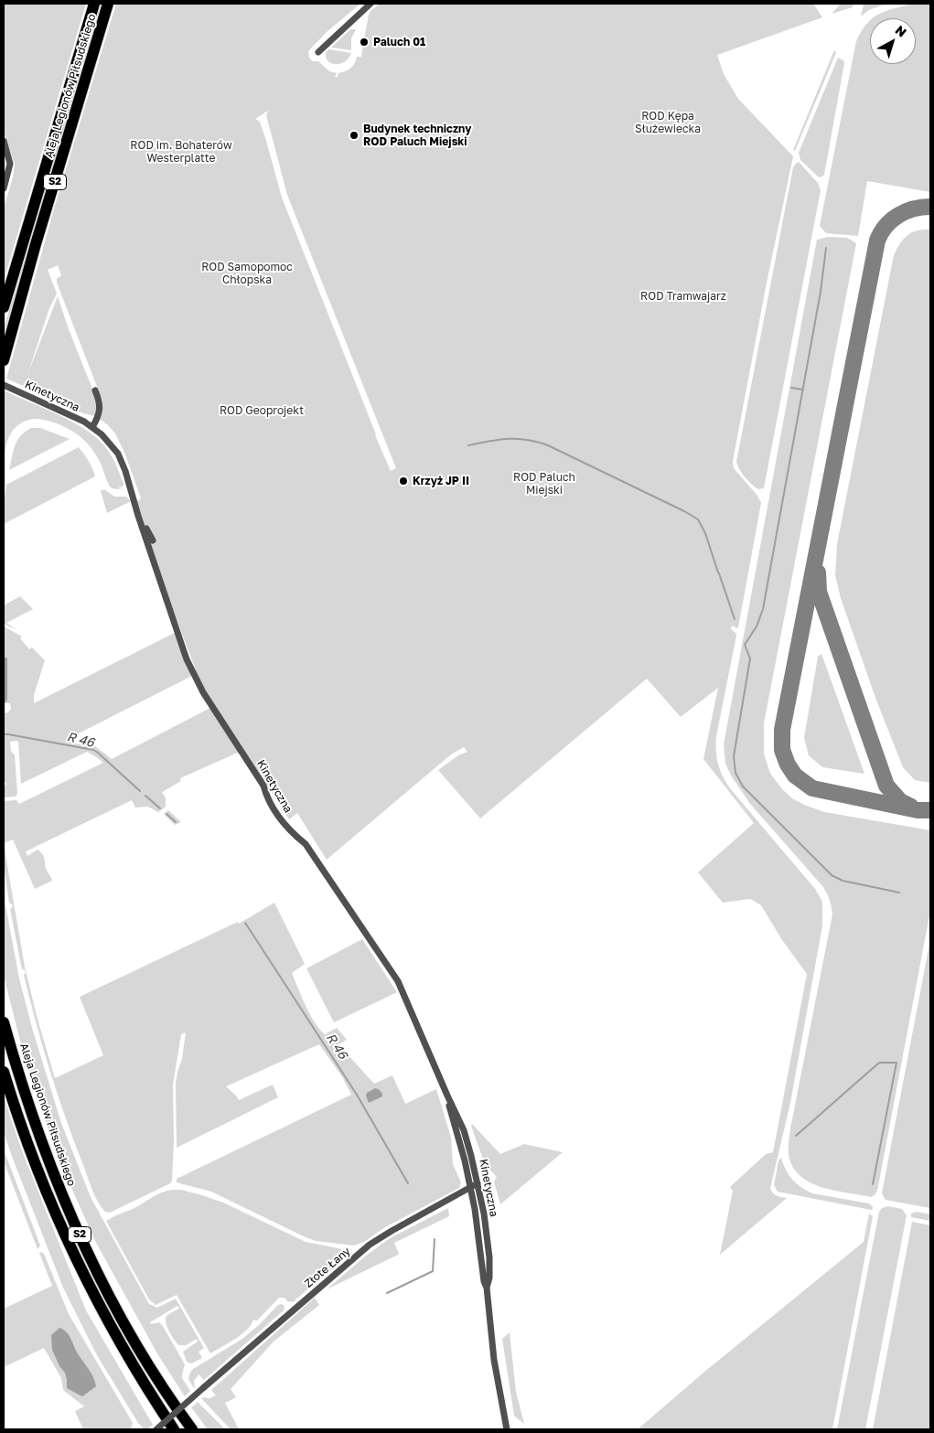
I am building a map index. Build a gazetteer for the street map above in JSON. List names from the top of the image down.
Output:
{
  "streets": {
    "highway": ["Aleja Legionów Piłsudskiego", "S2"],
    "street": ["Kinetyczna", "Złote Łany"]
  },
  "crossings": [
    ["Kinetyczna", "Złote Łany"]
  ],
  "water": ["R 46"],
  "parks": [
    "ROD Kępa Służewiecka",
    "ROD im. Bohaterów Westerplatte",
    "ROD Samopomoc Chłopska",
    "ROD Tramwajarz",
    "ROD Geoprojekt",
    "ROD Paluch Miejski"
  ],
  "places": ["Paluch 01", "Budynek techniczny ROD Paluch Miejski", "Krzyż JP II"],
  "north": "top right"
}
